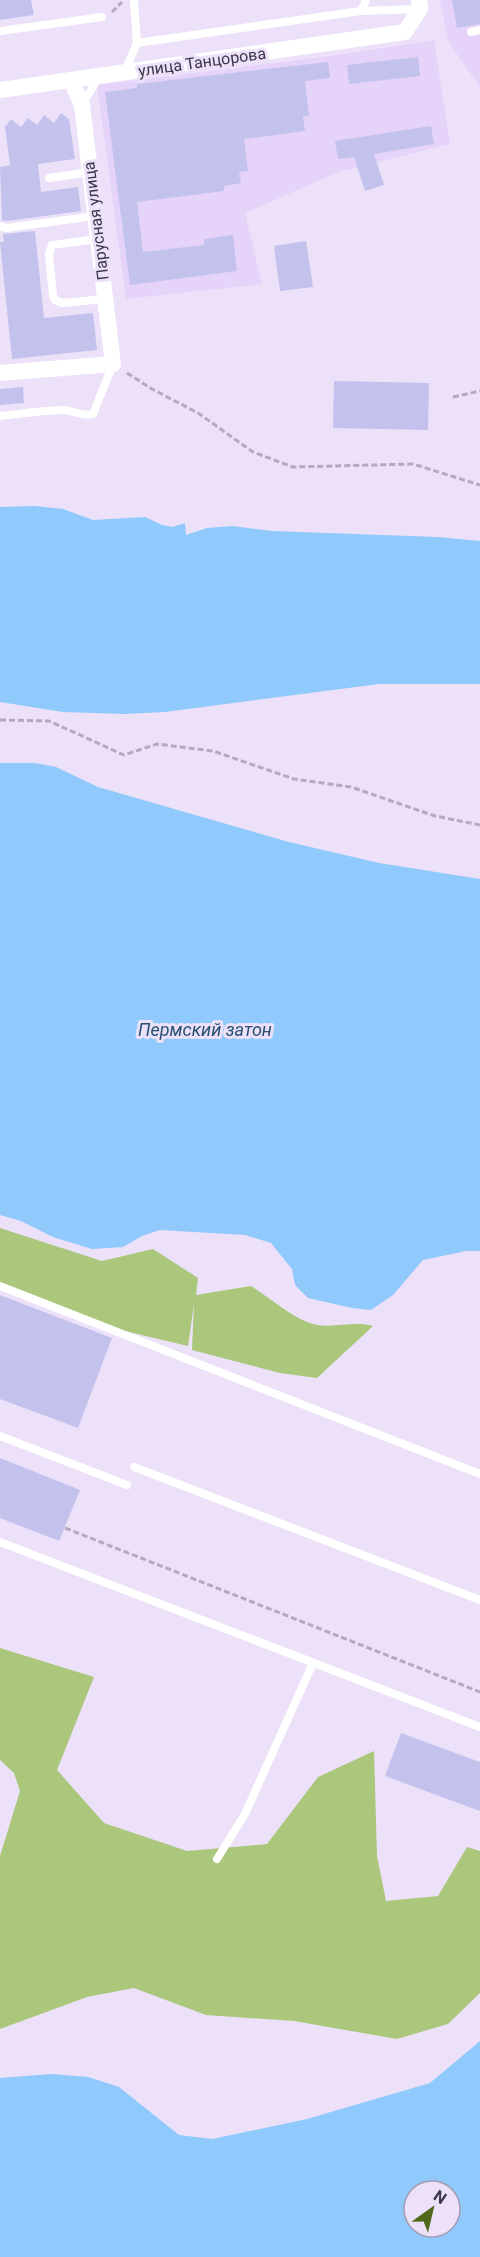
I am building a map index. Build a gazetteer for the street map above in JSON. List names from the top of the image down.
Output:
{
  "streets": {
    "street": ["улица Танцорова", "Парусная улица"]
  },
  "crossings": [
    ["улица Танцорова", "Парусная улица"]
  ],
  "water": ["Пермский затон"],
  "north": "top right"
}
